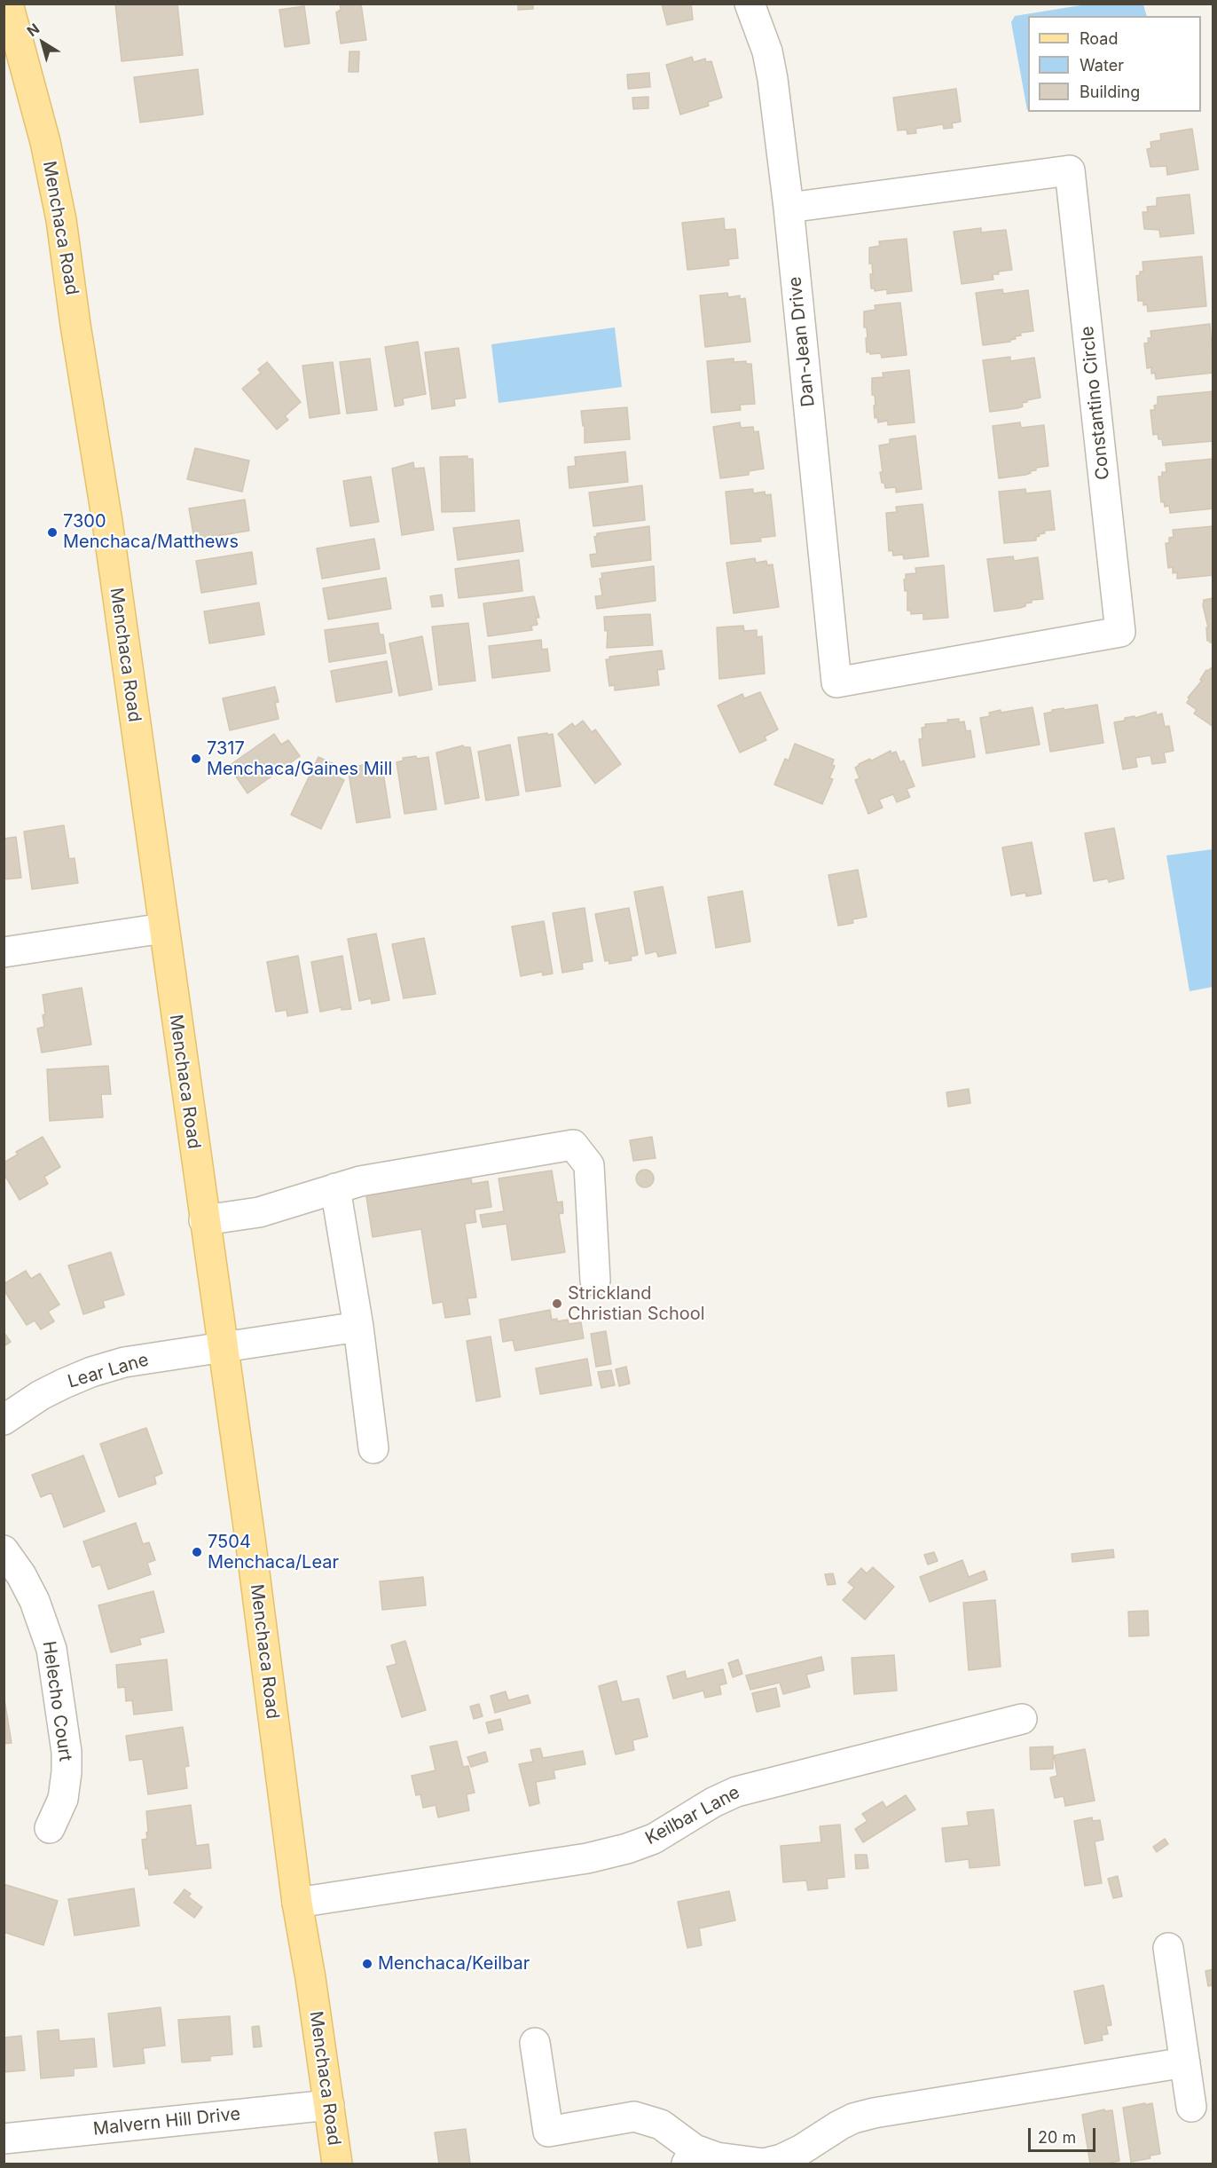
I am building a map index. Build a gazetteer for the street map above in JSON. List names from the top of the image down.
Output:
{
  "streets": {
    "main road": ["Menchaca Road"],
    "street": [
      "Dan-Jean Drive",
      "Constantino Circle",
      "Lear Lane",
      "Helecho Court",
      "Keilbar Lane",
      "Malvern Hill Drive"
    ]
  },
  "crossings": [
    ["Menchaca Road", "Lear Lane"],
    ["Menchaca Road", "Keilbar Lane"],
    ["Menchaca Road", "Malvern Hill Drive"],
    ["Dan-Jean Drive", "Constantino Circle"]
  ],
  "places": [
    "7300 Menchaca/Matthews",
    "7317 Menchaca/Gaines Mill",
    "Strickland Christian School",
    "7504 Menchaca/Lear",
    "Menchaca/Keilbar"
  ],
  "legend": ["Road", "Water", "Building"],
  "scale_bar": "20 m",
  "north": "top left"
}
